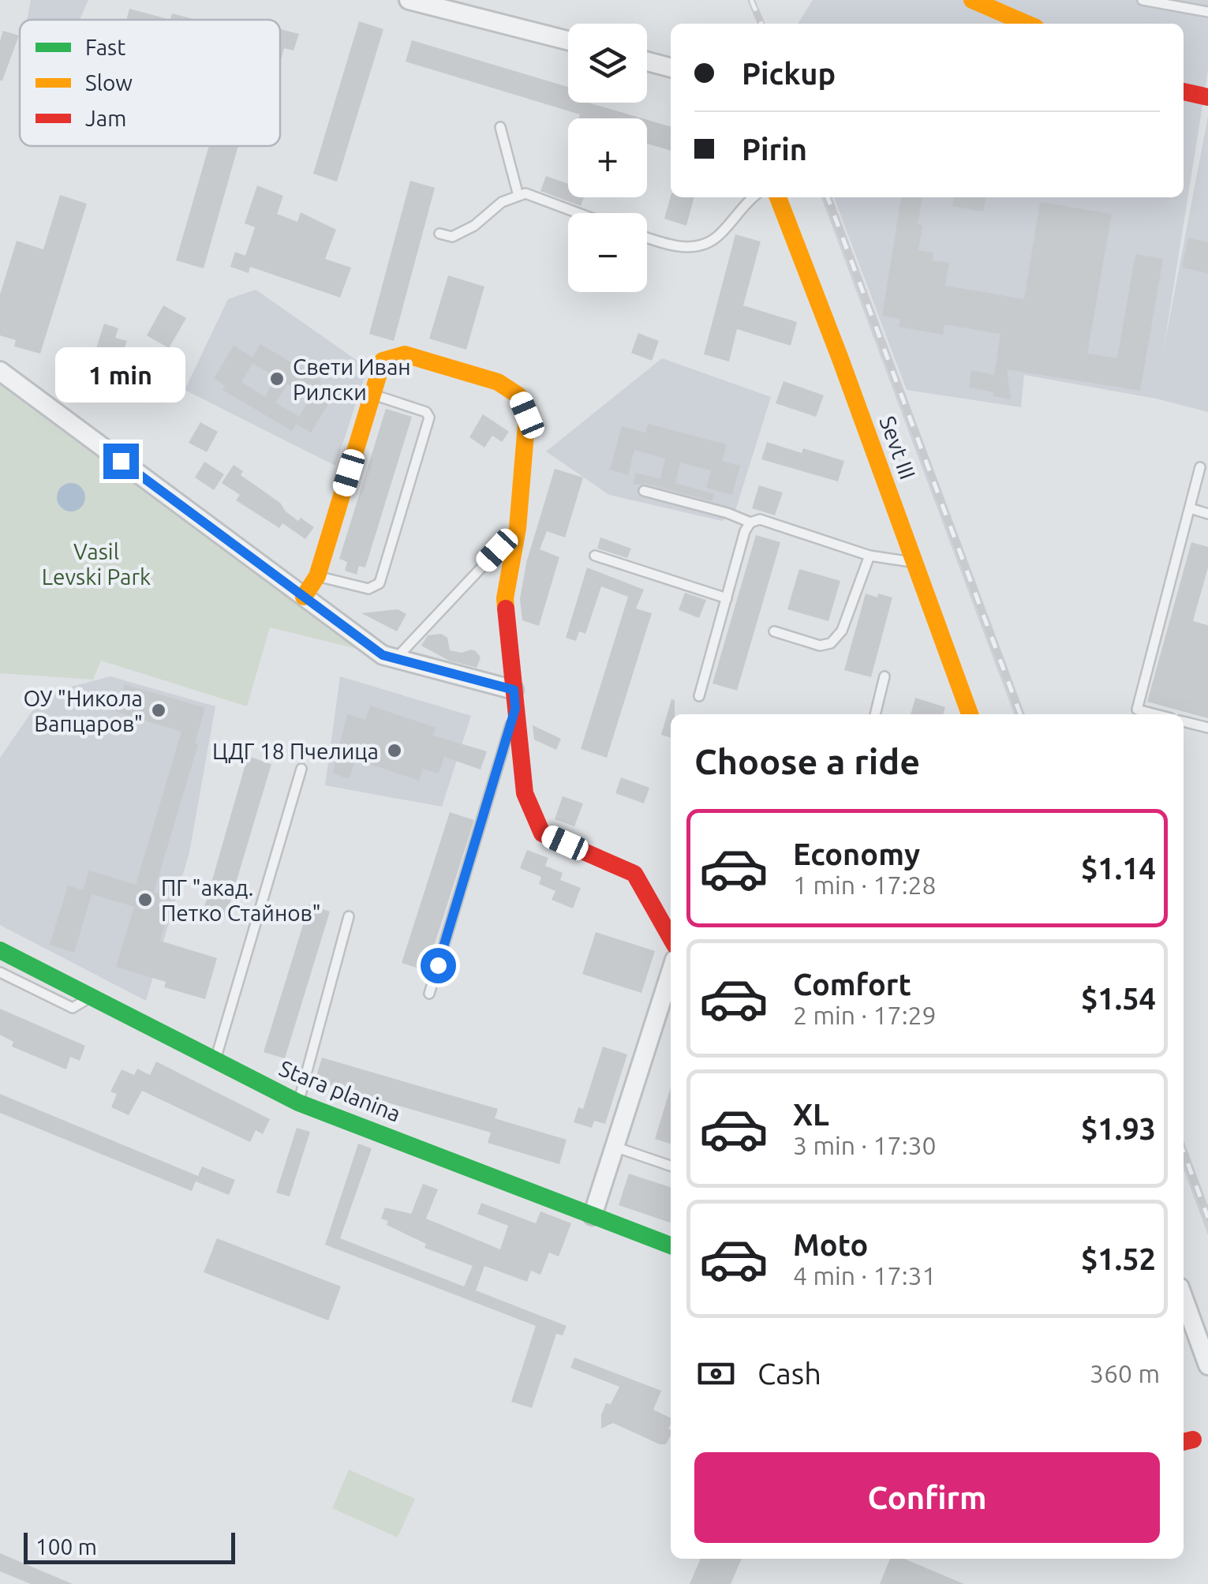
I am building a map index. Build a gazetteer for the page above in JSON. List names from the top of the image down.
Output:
{
  "streets": {
    "street": ["Sevt III", "Stara planina"]
  },
  "parks": ["Vasil Levski Park"],
  "places": [
    "Свети Иван Рилски",
    "ОУ \"Никола Вапцаров\"",
    "ЦДГ 18 Пчелица",
    "ПГ \"акад. Петко Стайнов\""
  ],
  "legend": ["Fast", "Slow", "Jam"],
  "scale_bar": "100 m",
  "page": {
    "map_buttons": ["+", "−"],
    "banner": ["Pickup", "Pirin"],
    "bubble": "1 min",
    "heading": "Choose a ride",
    "list": [
      {
        "name": "Economy",
        "note": "1 min · 17:28",
        "value": "$1.14"
      },
      {
        "name": "Comfort",
        "note": "2 min · 17:29",
        "value": "$1.54"
      },
      {
        "name": "XL",
        "note": "3 min · 17:30",
        "value": "$1.93"
      },
      {
        "name": "Moto",
        "note": "4 min · 17:31",
        "value": "$1.52"
      }
    ],
    "pay": ["Cash", "360 m"],
    "buttons": "Confirm",
    "scale": "100 m"
  }
}
